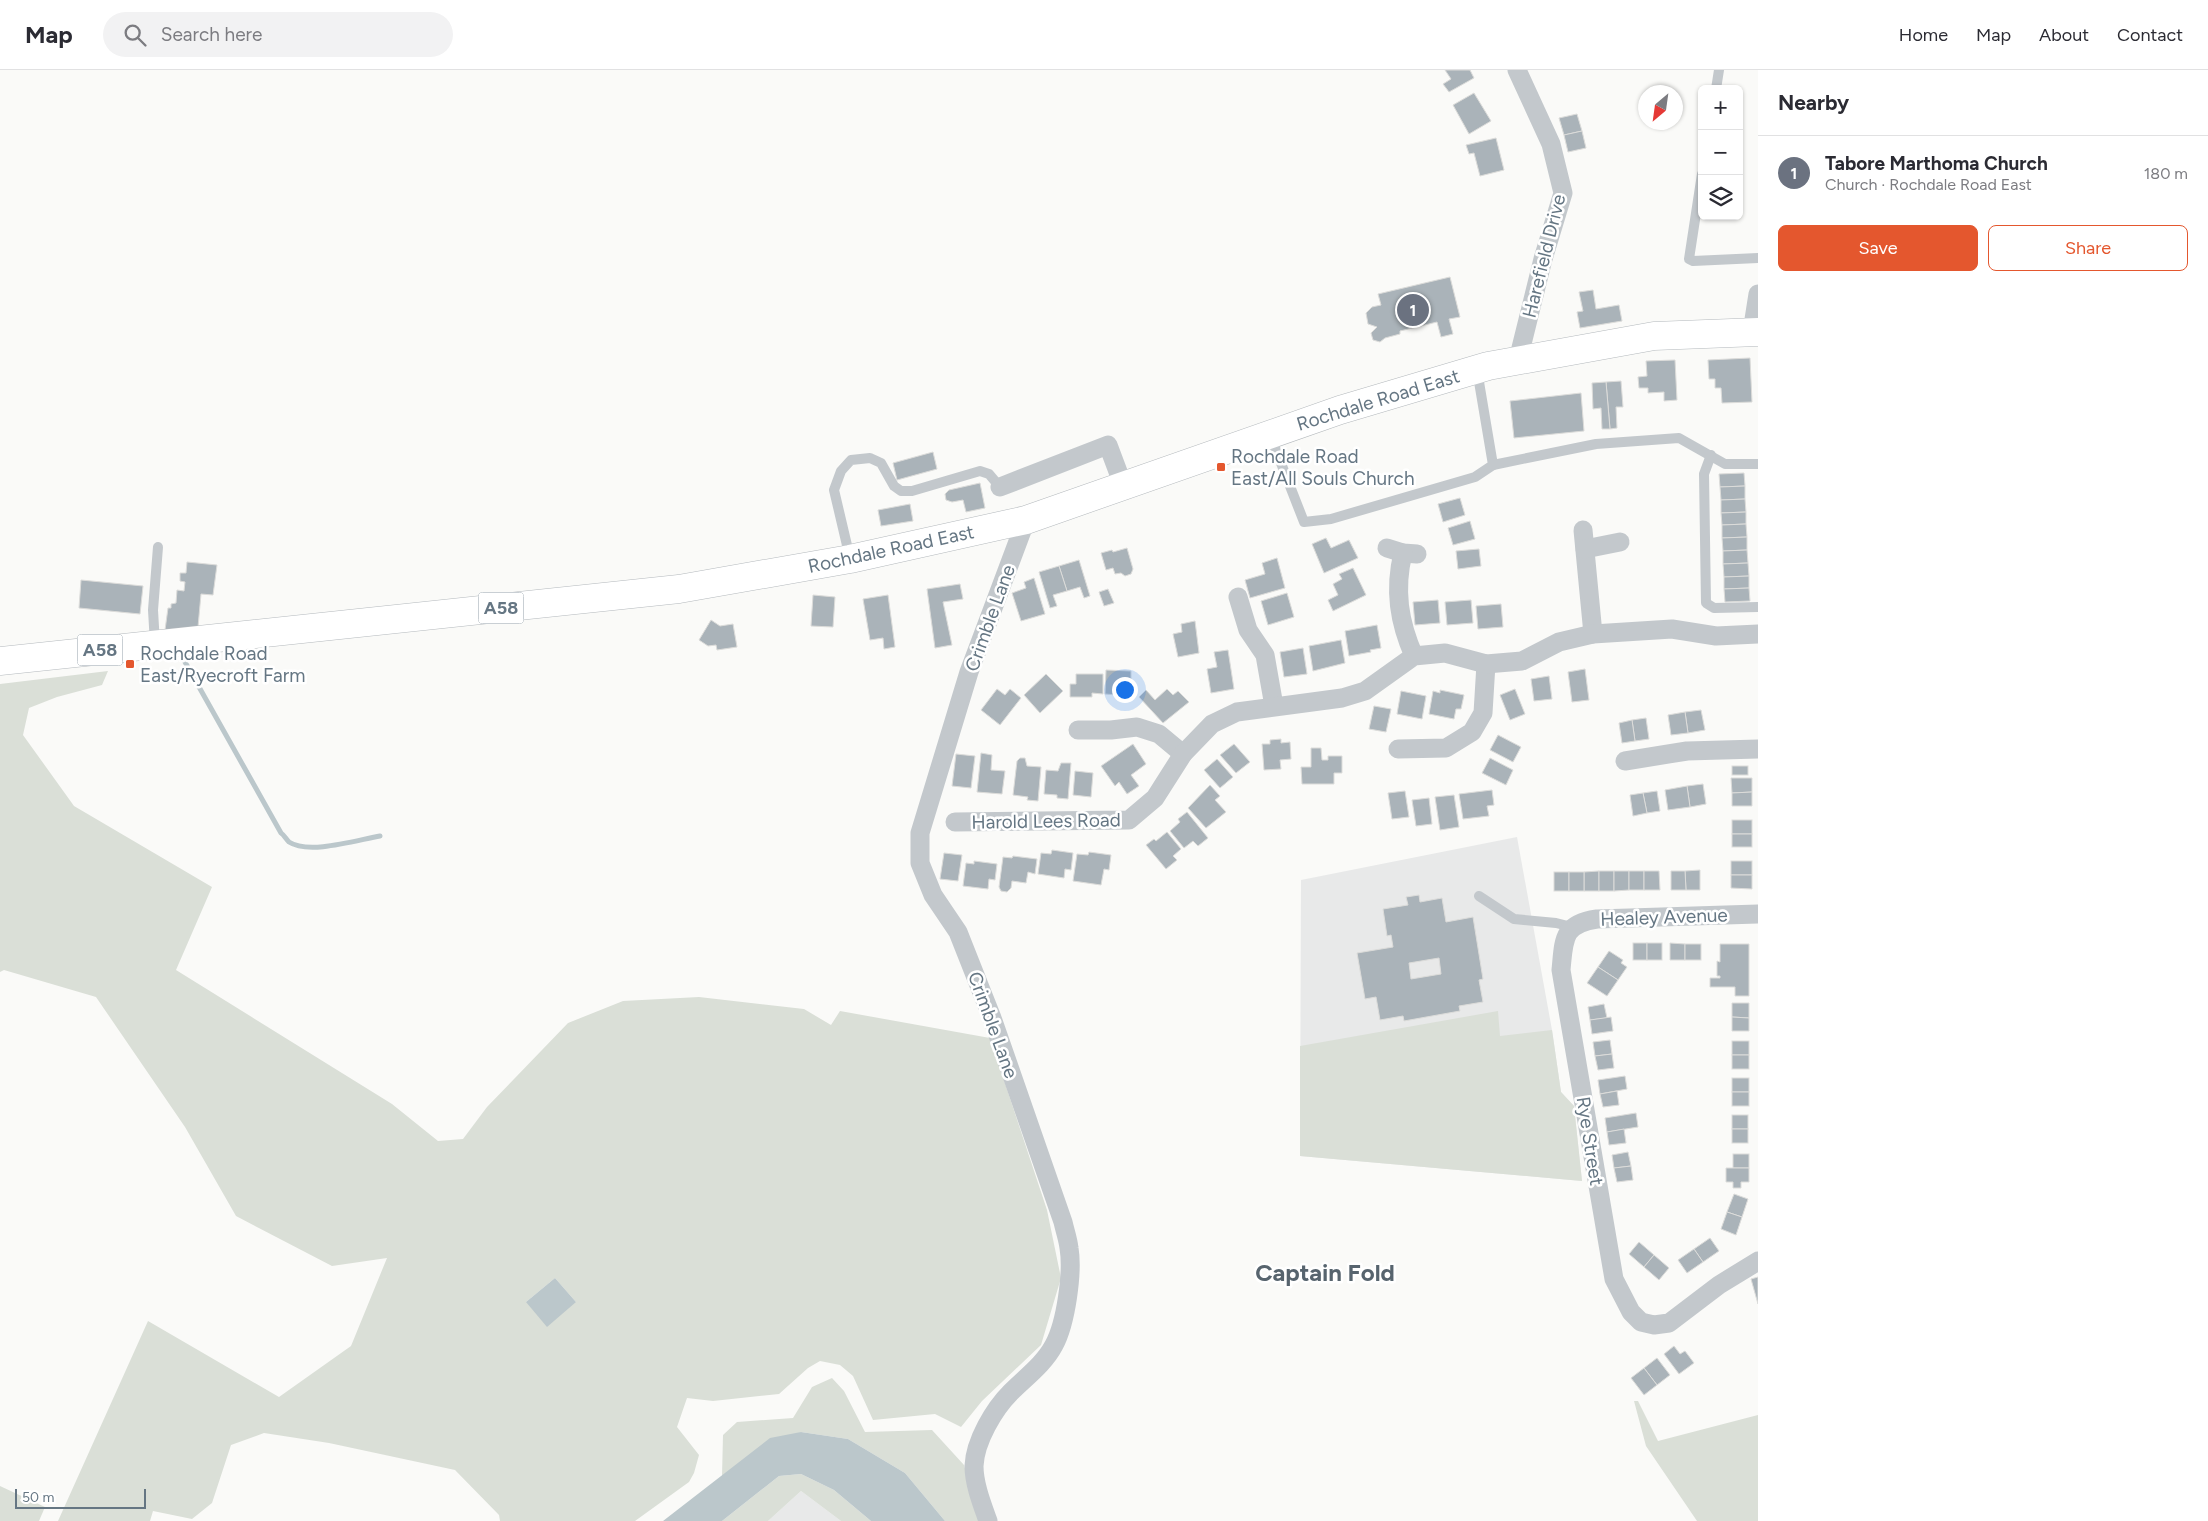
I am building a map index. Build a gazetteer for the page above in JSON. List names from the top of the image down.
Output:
{
  "streets": {
    "highway": ["Rochdale Road East", "A58"],
    "street": [
      "Harefield Drive",
      "Crimble Lane",
      "Harold Lees Road",
      "Healey Avenue",
      "Rye Street"
    ]
  },
  "crossings": [
    ["Harefield Drive", "Rochdale Road East"],
    ["Rochdale Road East", "Crimble Lane"],
    ["Healey Avenue", "Rye Street"]
  ],
  "districts": ["Captain Fold"],
  "places": {
    "transit": ["Rochdale Road East/All Souls Church", "Rochdale Road East/Ryecroft Farm"]
  },
  "scale_bar": "50 m",
  "north": "bottom left",
  "page": {
    "header": "Map",
    "search": "Search here",
    "nav": [
      "Home",
      "Map",
      "About",
      "Contact"
    ],
    "heading": "Nearby",
    "map_buttons": ["+", "−"],
    "list": [
      {
        "mark": "1",
        "name": "Tabore Marthoma Church",
        "note": "Church · Rochdale Road East",
        "value": "180 m"
      }
    ],
    "buttons": ["Save", "Share"],
    "pins": "1",
    "scale": "50 m"
  }
}
